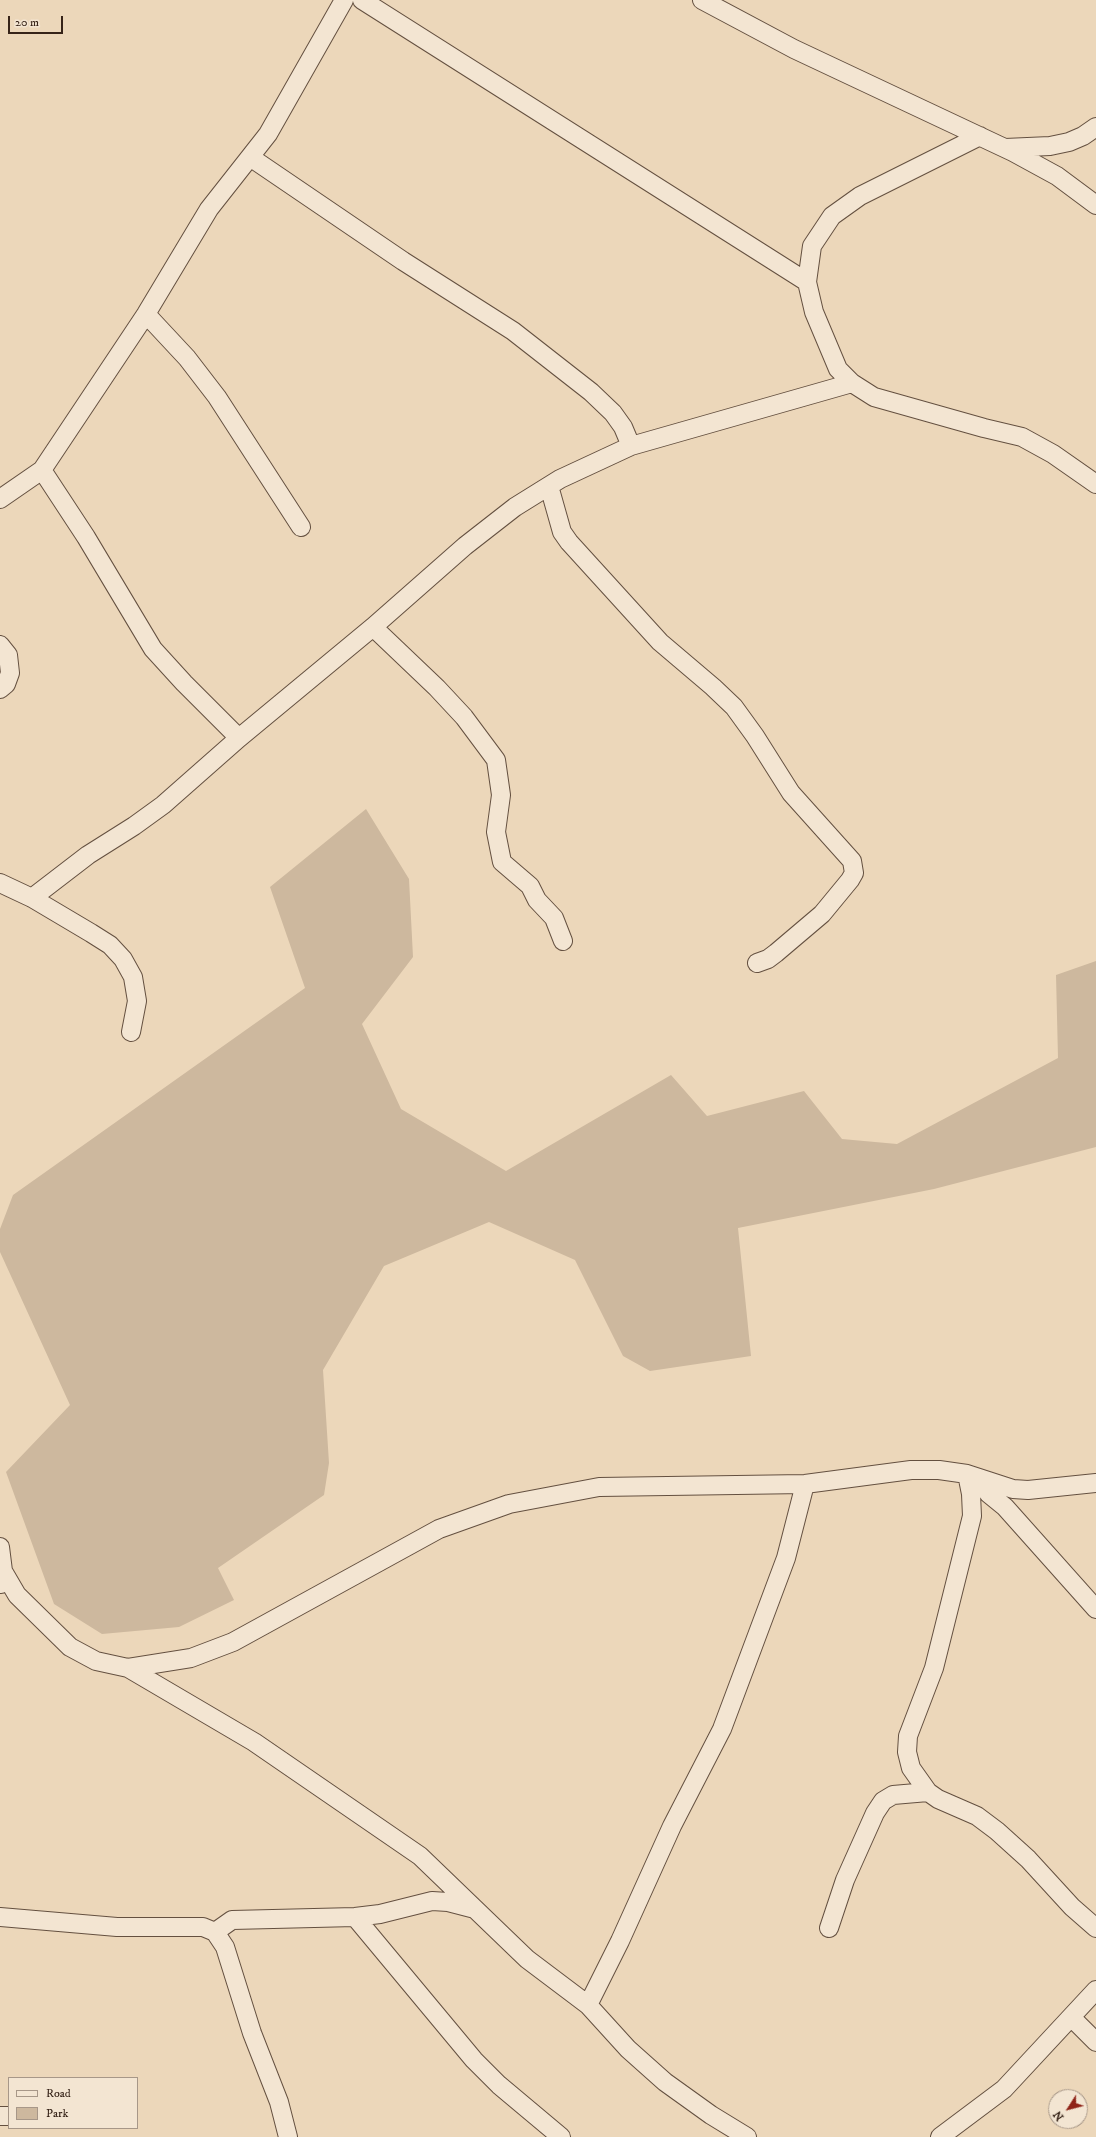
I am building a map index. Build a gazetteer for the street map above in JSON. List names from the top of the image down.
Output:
{
  "legend": ["Road", "Park"],
  "scale_bar": "20 m",
  "north": "bottom left"
}
